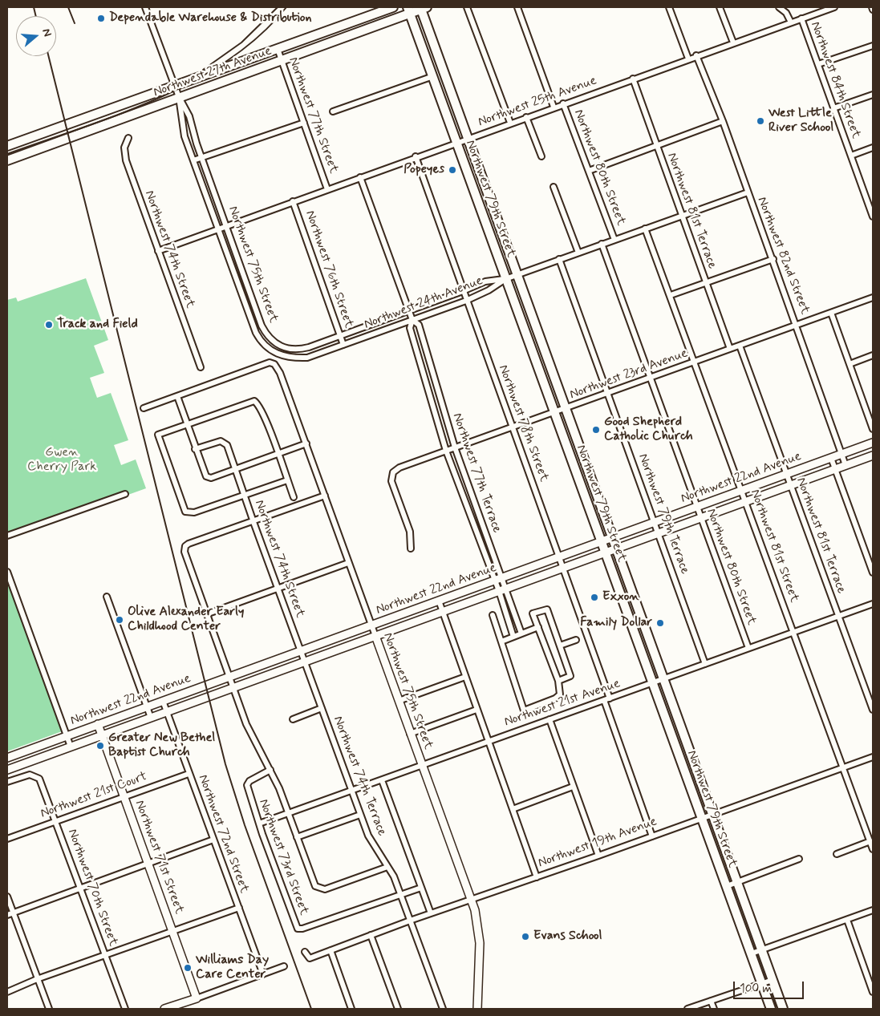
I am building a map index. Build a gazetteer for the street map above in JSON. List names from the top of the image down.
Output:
{
  "streets": {
    "main road": [
      "Northwest 27th Avenue",
      "Northwest 79th Street",
      "Northwest 75th Street",
      "Northwest 22nd Avenue",
      "Northwest 71st Street"
    ],
    "street": [
      "Northwest 84th Street",
      "Northwest 25th Avenue",
      "Northwest 77th Street",
      "Northwest 80th Street",
      "Northwest 81st Terrace",
      "Northwest 74th Street",
      "Northwest 82nd Street",
      "Northwest 76th Street",
      "Northwest 24th Avenue",
      "Northwest 23rd Avenue",
      "Northwest 78th Street",
      "Northwest 77th Terrace",
      "Northwest 79th Terrace",
      "Northwest 81st Street",
      "Northwest 21st Avenue",
      "Northwest 74th Terrace",
      "Northwest 21st Court",
      "Northwest 72nd Street",
      "Northwest 19th Avenue",
      "Northwest 73rd Street",
      "Northwest 70th Street"
    ]
  },
  "crossings": [
    ["Northwest 27th Avenue", "Northwest 77th Street"],
    ["Northwest 27th Avenue", "Northwest 79th Street"],
    ["Northwest 27th Avenue", "Northwest 75th Street"],
    ["Northwest 84th Street", "Northwest 25th Avenue"],
    ["Northwest 25th Avenue", "Northwest 77th Street"],
    ["Northwest 25th Avenue", "Northwest 80th Street"],
    ["Northwest 25th Avenue", "Northwest 79th Street"],
    ["Northwest 25th Avenue", "Northwest 81st Terrace"],
    ["Northwest 25th Avenue", "Northwest 74th Street"],
    ["Northwest 25th Avenue", "Northwest 82nd Street"],
    ["Northwest 25th Avenue", "Northwest 75th Street"],
    ["Northwest 25th Avenue", "Northwest 76th Street"],
    ["Northwest 25th Avenue", "Northwest 78th Street"],
    ["Northwest 25th Avenue", "Northwest 77th Terrace"],
    ["Northwest 80th Street", "Northwest 24th Avenue"],
    ["Northwest 80th Street", "Northwest 23rd Avenue"],
    ["Northwest 80th Street", "Northwest 22nd Avenue"],
    ["Northwest 80th Street", "Northwest 21st Avenue"],
    ["Northwest 79th Street", "Northwest 75th Street"],
    ["Northwest 79th Street", "Northwest 24th Avenue"],
    ["Northwest 79th Street", "Northwest 23rd Avenue"],
    ["Northwest 79th Street", "Northwest 22nd Avenue"],
    ["Northwest 79th Street", "Northwest 21st Avenue"],
    ["Northwest 79th Street", "Northwest 19th Avenue"],
    ["Northwest 81st Terrace", "Northwest 24th Avenue"],
    ["Northwest 81st Terrace", "Northwest 23rd Avenue"],
    ["Northwest 81st Terrace", "Northwest 22nd Avenue"],
    ["Northwest 81st Terrace", "Northwest 21st Avenue"],
    ["Northwest 74th Street", "Northwest 22nd Avenue"],
    ["Northwest 74th Street", "Northwest 74th Terrace"],
    ["Northwest 74th Street", "Northwest 73rd Street"],
    ["Northwest 82nd Street", "Northwest 24th Avenue"],
    ["Northwest 82nd Street", "Northwest 23rd Avenue"],
    ["Northwest 82nd Street", "Northwest 22nd Avenue"],
    ["Northwest 75th Street", "Northwest 76th Street"],
    ["Northwest 75th Street", "Northwest 24th Avenue"],
    ["Northwest 75th Street", "Northwest 78th Street"],
    ["Northwest 75th Street", "Northwest 77th Terrace"],
    ["Northwest 75th Street", "Northwest 22nd Avenue"],
    ["Northwest 75th Street", "Northwest 21st Avenue"],
    ["Northwest 75th Street", "Northwest 19th Avenue"],
    ["Northwest 76th Street", "Northwest 24th Avenue"],
    ["Northwest 24th Avenue", "Northwest 78th Street"],
    ["Northwest 24th Avenue", "Northwest 77th Terrace"],
    ["Northwest 24th Avenue", "Northwest 79th Terrace"],
    ["Northwest 24th Avenue", "Northwest 81st Street"],
    ["Northwest 23rd Avenue", "Northwest 78th Street"],
    ["Northwest 23rd Avenue", "Northwest 77th Terrace"],
    ["Northwest 23rd Avenue", "Northwest 79th Terrace"],
    ["Northwest 23rd Avenue", "Northwest 81st Street"],
    ["Northwest 78th Street", "Northwest 22nd Avenue"],
    ["Northwest 78th Street", "Northwest 21st Avenue"],
    ["Northwest 78th Street", "Northwest 19th Avenue"],
    ["Northwest 77th Terrace", "Northwest 22nd Avenue"],
    ["Northwest 22nd Avenue", "Northwest 79th Terrace"],
    ["Northwest 22nd Avenue", "Northwest 81st Street"],
    ["Northwest 22nd Avenue", "Northwest 74th Terrace"],
    ["Northwest 22nd Avenue", "Northwest 72nd Street"],
    ["Northwest 22nd Avenue", "Northwest 71st Street"],
    ["Northwest 22nd Avenue", "Northwest 73rd Street"],
    ["Northwest 79th Terrace", "Northwest 21st Avenue"],
    ["Northwest 81st Street", "Northwest 21st Avenue"],
    ["Northwest 81st Street", "Northwest 19th Avenue"],
    ["Northwest 21st Avenue", "Northwest 74th Terrace"],
    ["Northwest 21st Avenue", "Northwest 73rd Street"],
    ["Northwest 74th Terrace", "Northwest 19th Avenue"],
    ["Northwest 74th Terrace", "Northwest 73rd Street"],
    ["Northwest 21st Court", "Northwest 72nd Street"],
    ["Northwest 21st Court", "Northwest 71st Street"],
    ["Northwest 21st Court", "Northwest 70th Street"]
  ],
  "parks": ["Gwen Cherry Park"],
  "places": [
    "Dependable Warehouse & Distribution",
    "West Little River School",
    "Popeyes",
    "Track and Field",
    "Good Shepherd Catholic Church",
    "Exxon",
    "Olive Alexander Early Childhood Center",
    "Family Dollar",
    "Greater New Bethel Baptist Church",
    "Evans School",
    "Williams Day Care Center"
  ],
  "scale_bar": "100 m",
  "north": "right"
}
